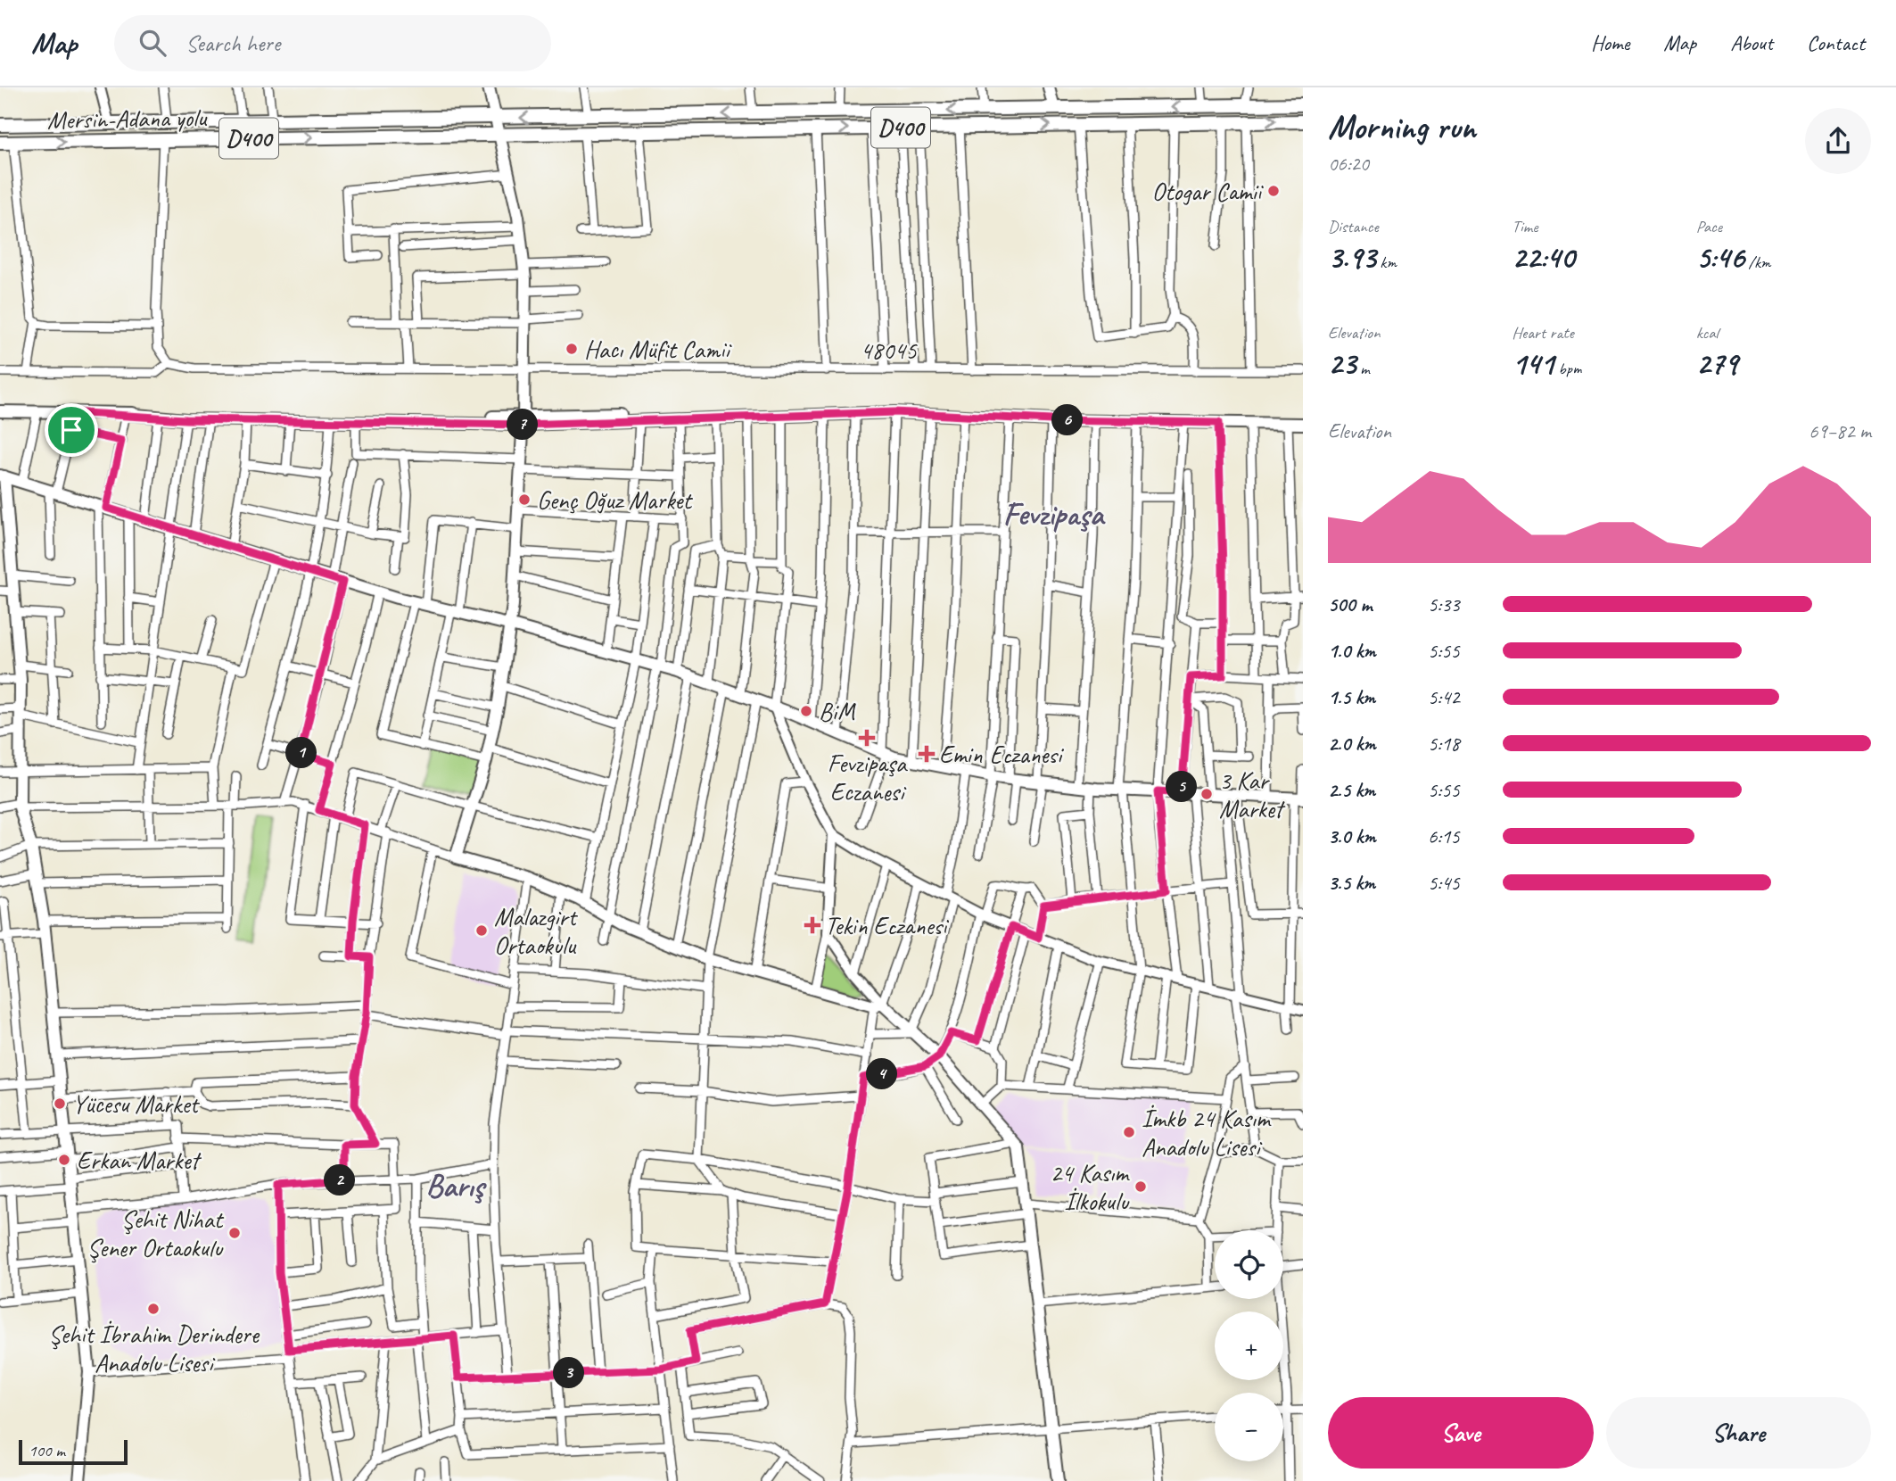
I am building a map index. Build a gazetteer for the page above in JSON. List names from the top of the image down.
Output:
{
  "streets": {
    "highway": ["Mersin-Adana yolu", "D400"],
    "street": ["48045"]
  },
  "districts": ["Fevzipaşa", "Barış"],
  "places": {
    "other": [
      "Otogar Camii",
      "Hacı Müfit Camii",
      "Genç Oğuz Market",
      "BiM",
      "3 Kar Market",
      "Malazgirt Ortaokulu",
      "Yücesu Market",
      "İmkb 24 Kasım Anadolu Lisesi",
      "Erkan Market",
      "24 Kasım İlkokulu",
      "Şehit Nihat Şener Ortaokulu",
      "Şehit İbrahim Derindere Anadolu Lisesi"
    ],
    "health": ["Fevzipaşa Eczanesi", "Emin Eczanesi", "Tekin Eczanesi"]
  },
  "scale_bar": "100 m",
  "page": {
    "header": "Map",
    "search": "Search here",
    "nav": [
      "Home",
      "Map",
      "About",
      "Contact"
    ],
    "heading": ["Morning run", "06:20"],
    "stats": [
      ["Distance", "3.93 km"],
      ["Time", "22:40"],
      ["Pace", "5:46 /km"],
      ["Elevation", "23 m"],
      ["Heart rate", "141 bpm"],
      ["kcal", "279"]
    ],
    "pins": [
      "6",
      "7",
      "1",
      "5",
      "4",
      "2",
      "3"
    ],
    "chart": ["Elevation", "69–82 m"],
    "list": [
      {
        "name": "500 m",
        "note": "5:33"
      },
      {
        "name": "1.0 km",
        "note": "5:55"
      },
      {
        "name": "1.5 km",
        "note": "5:42"
      },
      {
        "name": "2.0 km",
        "note": "5:18"
      },
      {
        "name": "2.5 km",
        "note": "5:55"
      },
      {
        "name": "3.0 km",
        "note": "6:15"
      },
      {
        "name": "3.5 km",
        "note": "5:45"
      }
    ],
    "map_buttons": ["+", "−"],
    "buttons": ["Save", "Share"],
    "scale": "100 m"
  }
}
